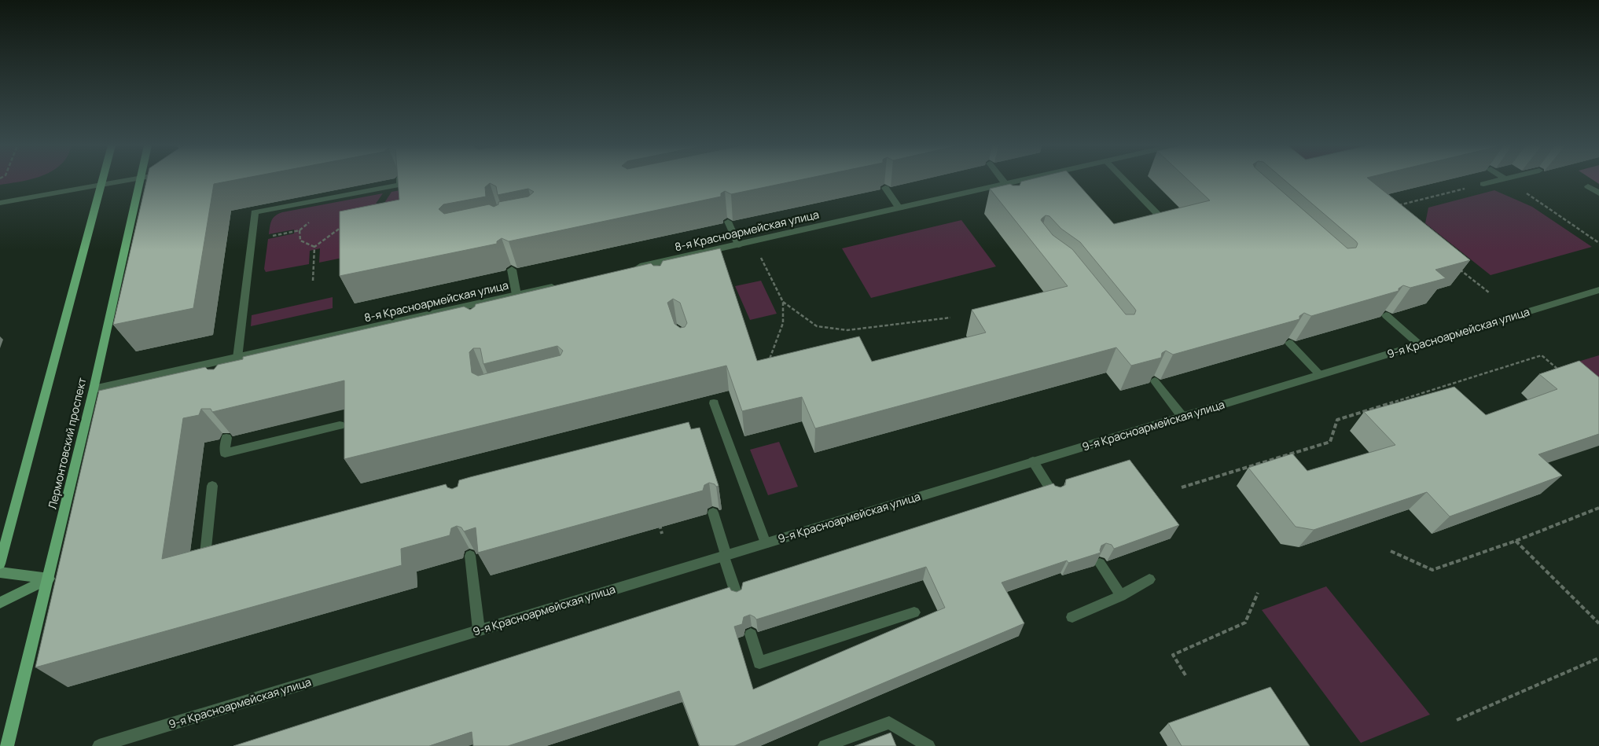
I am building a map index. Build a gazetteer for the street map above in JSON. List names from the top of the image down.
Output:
{
  "streets": {
    "main road": ["Лермонтовский проспект"],
    "street": ["8-я Красноармейская улица", "9-я Красноармейская улица"]
  },
  "crossings": [
    ["8-я Красноармейская улица", "Лермонтовский проспект"]
  ]
}
